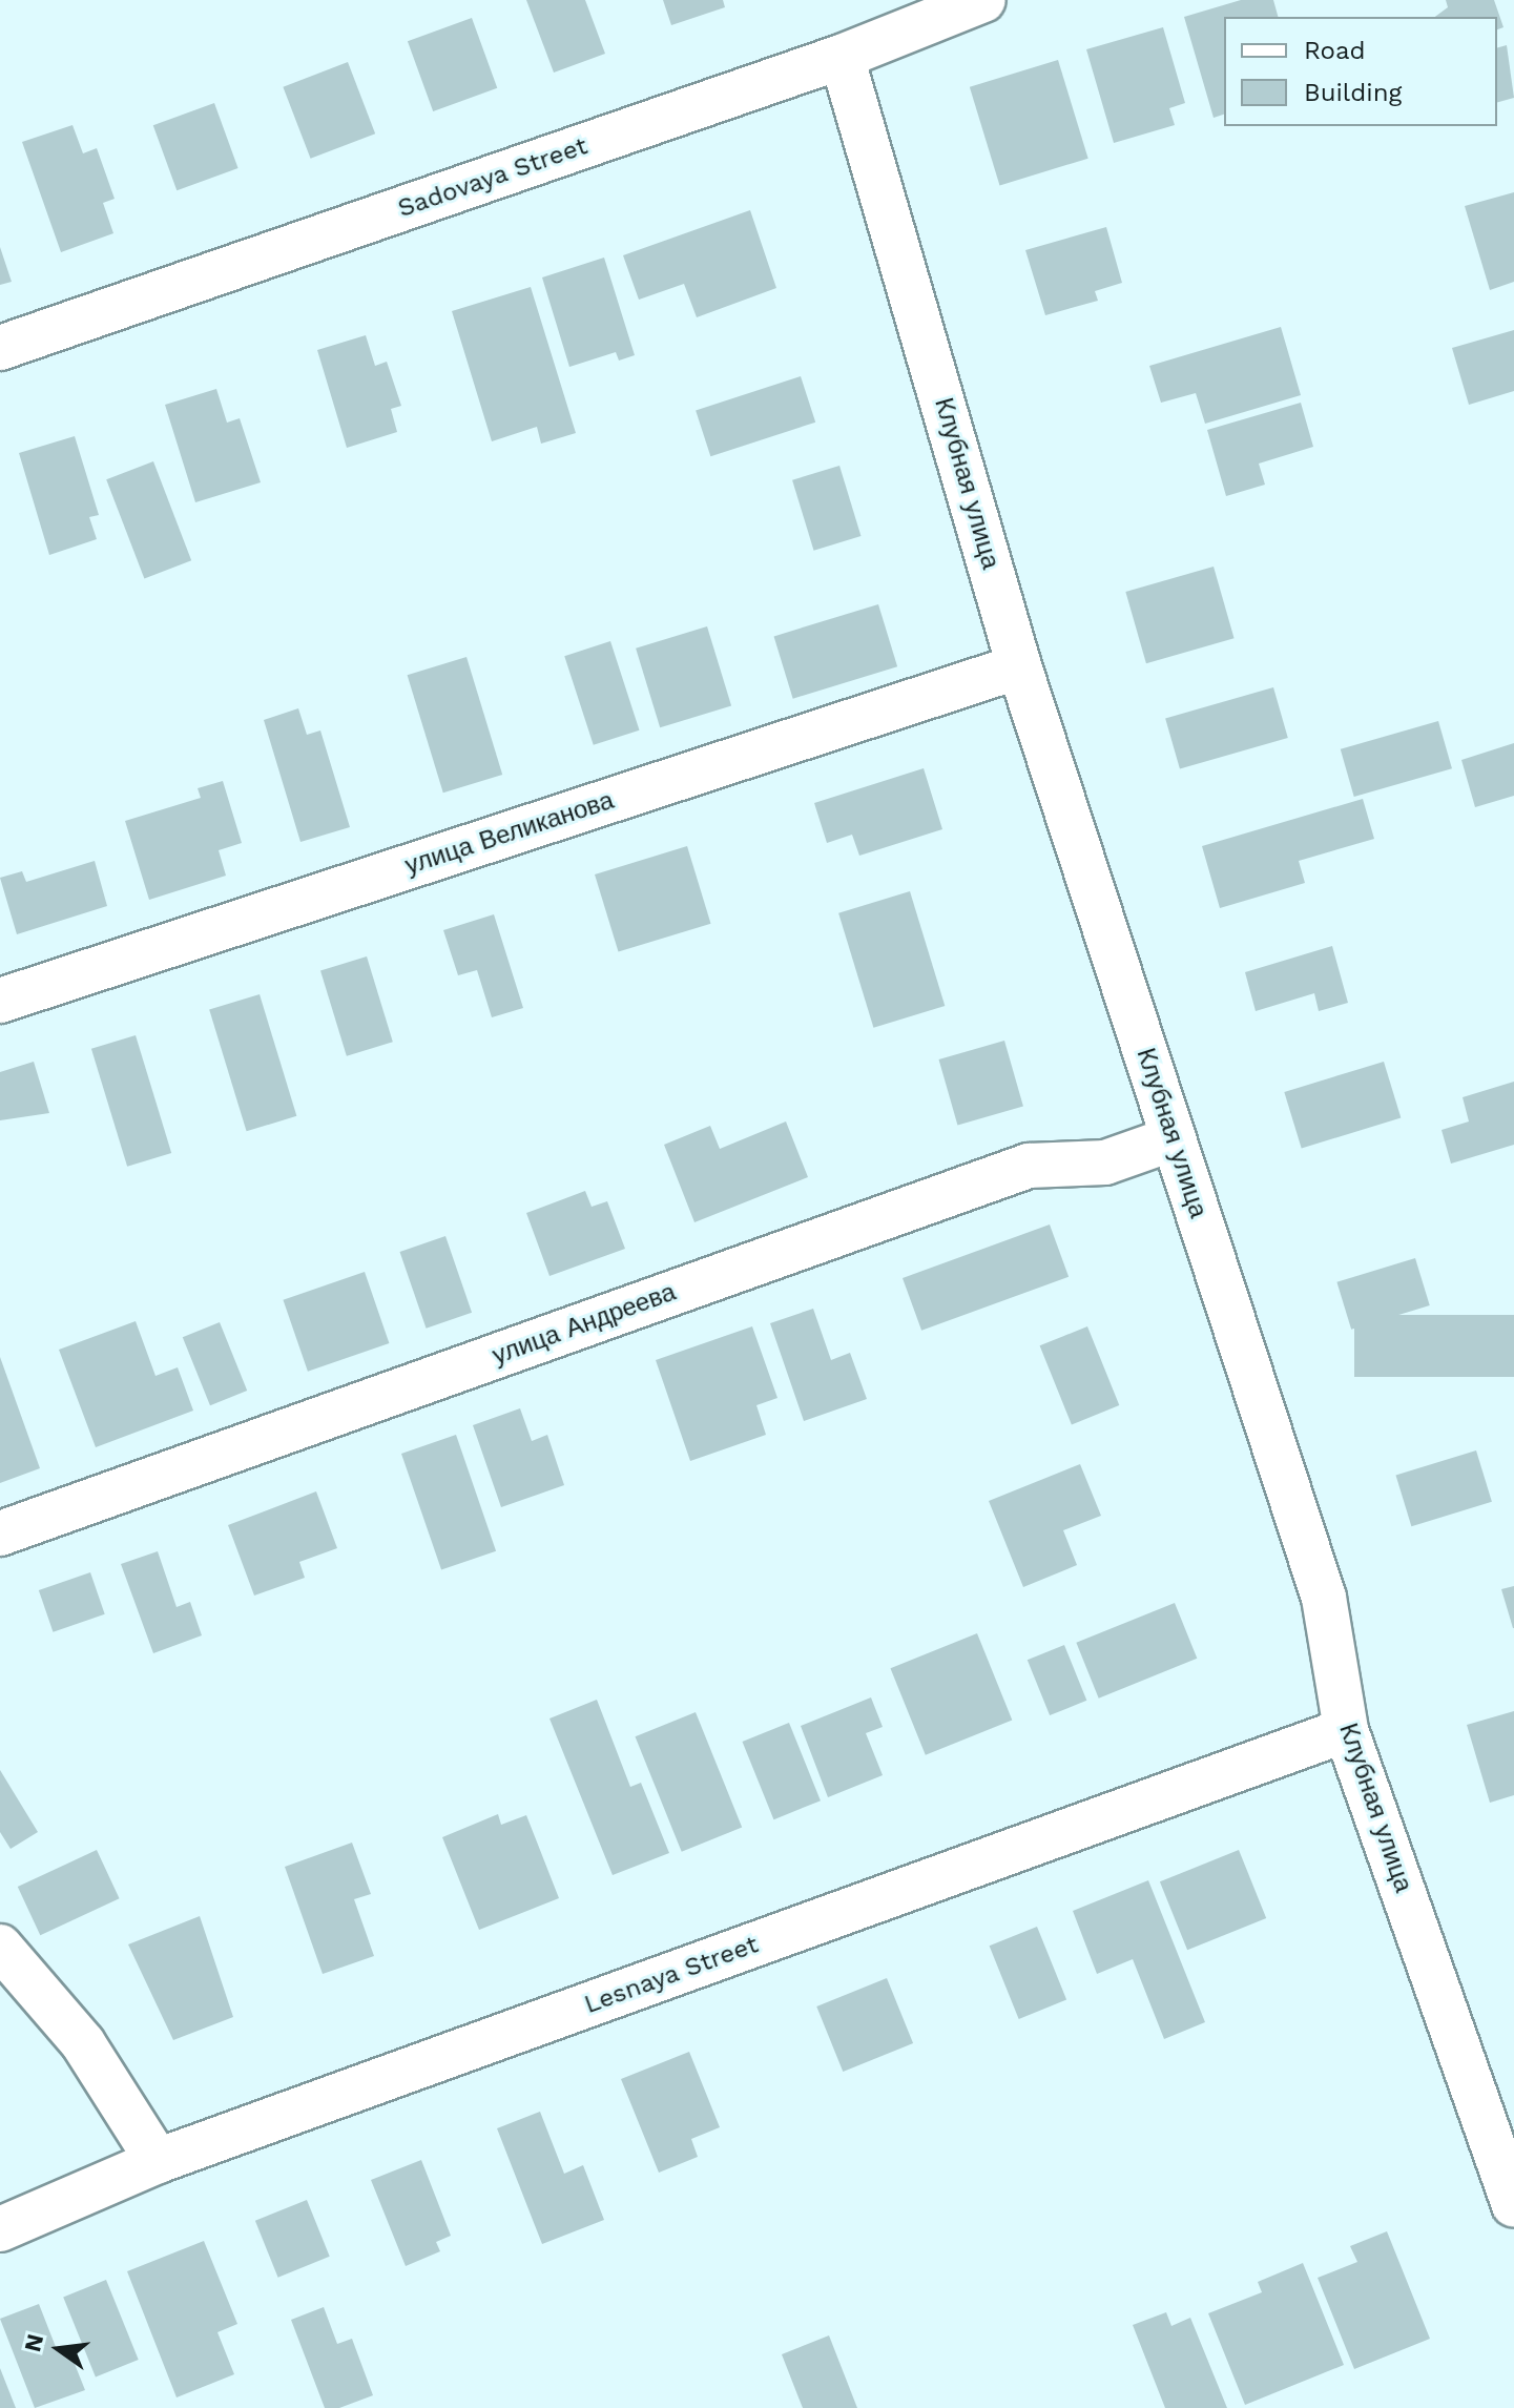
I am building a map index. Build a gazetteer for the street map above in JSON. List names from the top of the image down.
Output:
{
  "streets": {
    "street": [
      "Sadovaya Street",
      "Клубная улица",
      "улица Великанова",
      "улица Андреева",
      "Lesnaya Street"
    ]
  },
  "crossings": [
    ["Sadovaya Street", "Клубная улица"],
    ["Клубная улица", "улица Великанова"],
    ["Клубная улица", "улица Андреева"],
    ["Клубная улица", "Lesnaya Street"]
  ],
  "legend": ["Road", "Building"],
  "north": "left"
}
